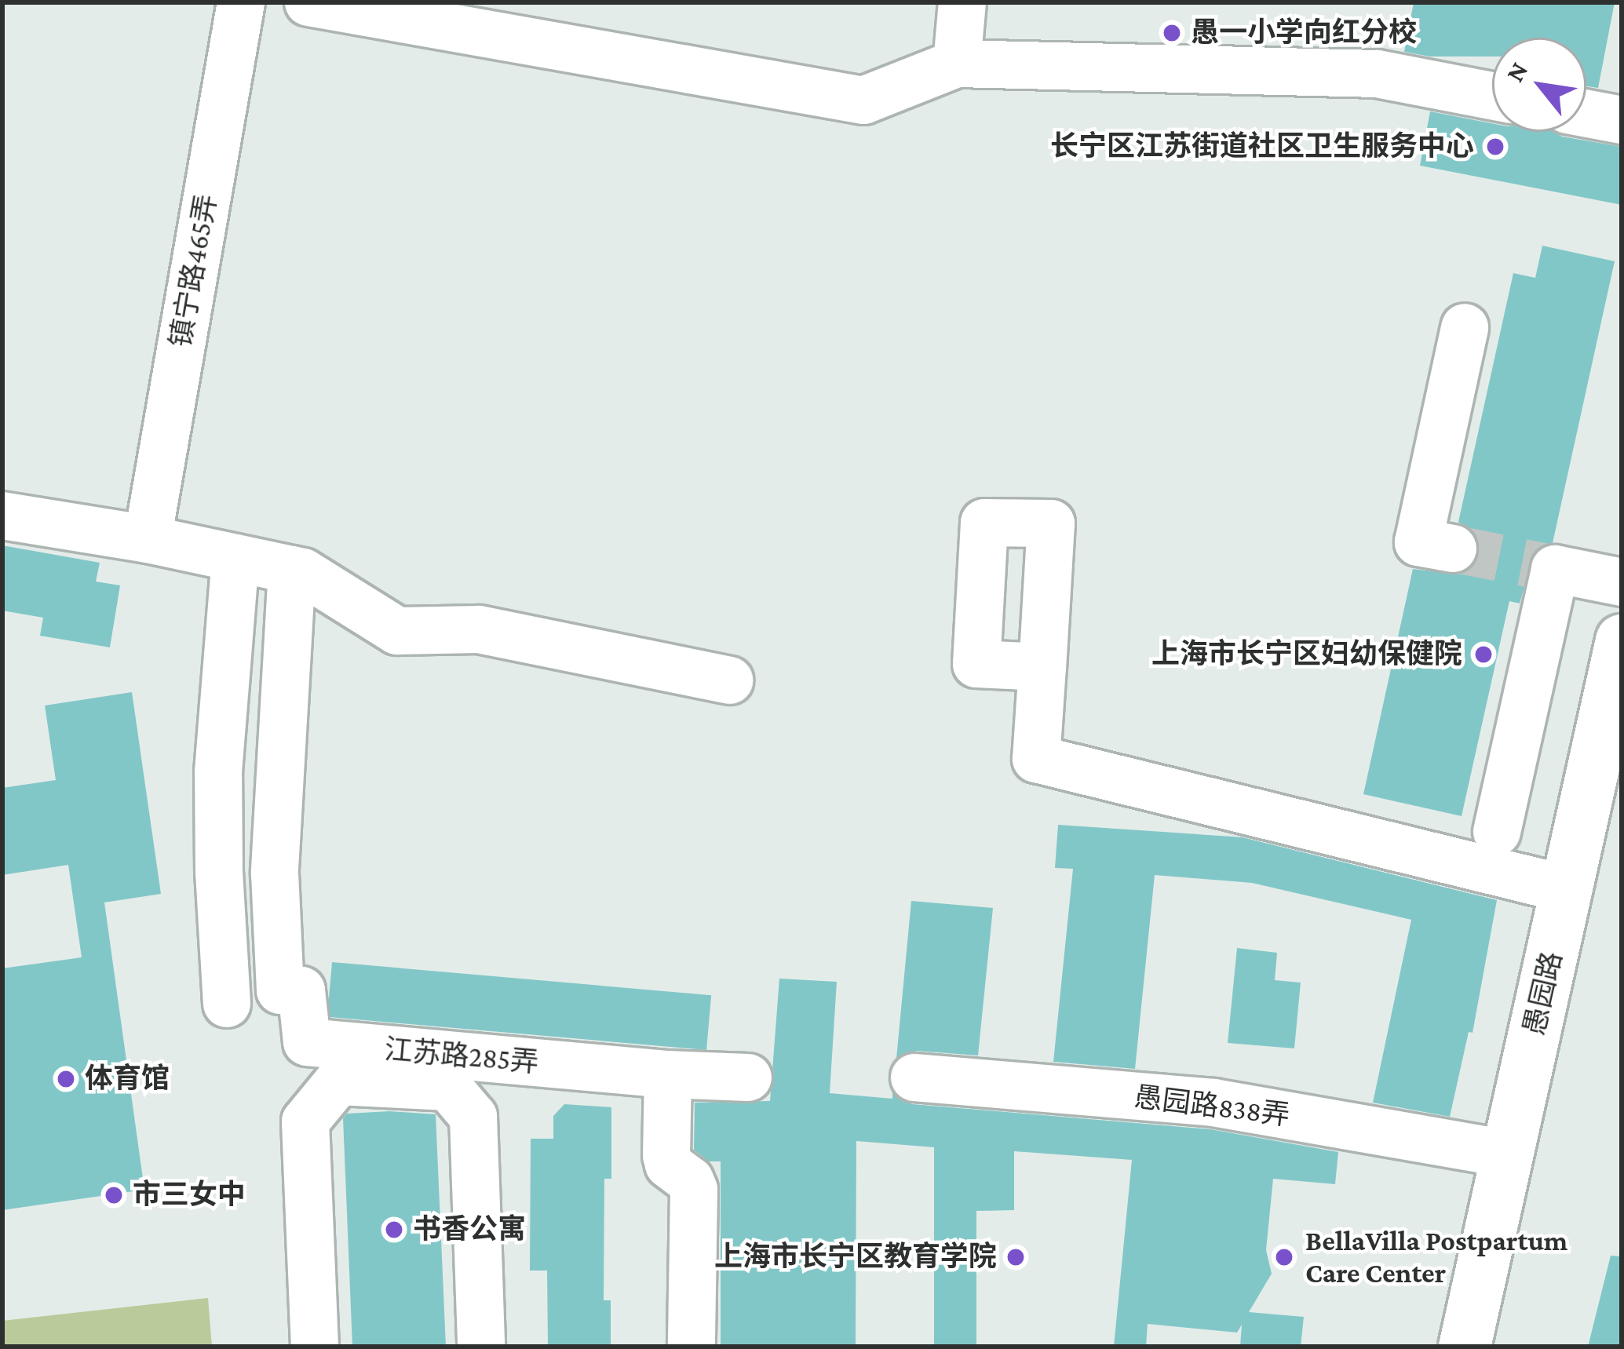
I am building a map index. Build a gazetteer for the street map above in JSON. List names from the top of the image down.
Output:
{
  "streets": {
    "main road": ["愚园路"],
    "lane": ["镇宁路465弄", "江苏路285弄", "愚园路838弄"]
  },
  "crossings": [
    ["愚园路", "愚园路838弄"]
  ],
  "places": [
    "愚一小学向红分校",
    "长宁区江苏街道社区卫生服务中心",
    "上海市长宁区妇幼保健院",
    "体育馆",
    "市三女中",
    "书香公寓",
    "上海市长宁区教育学院",
    "BellaVilla Postpartum Care Center"
  ],
  "north": "top left"
}
